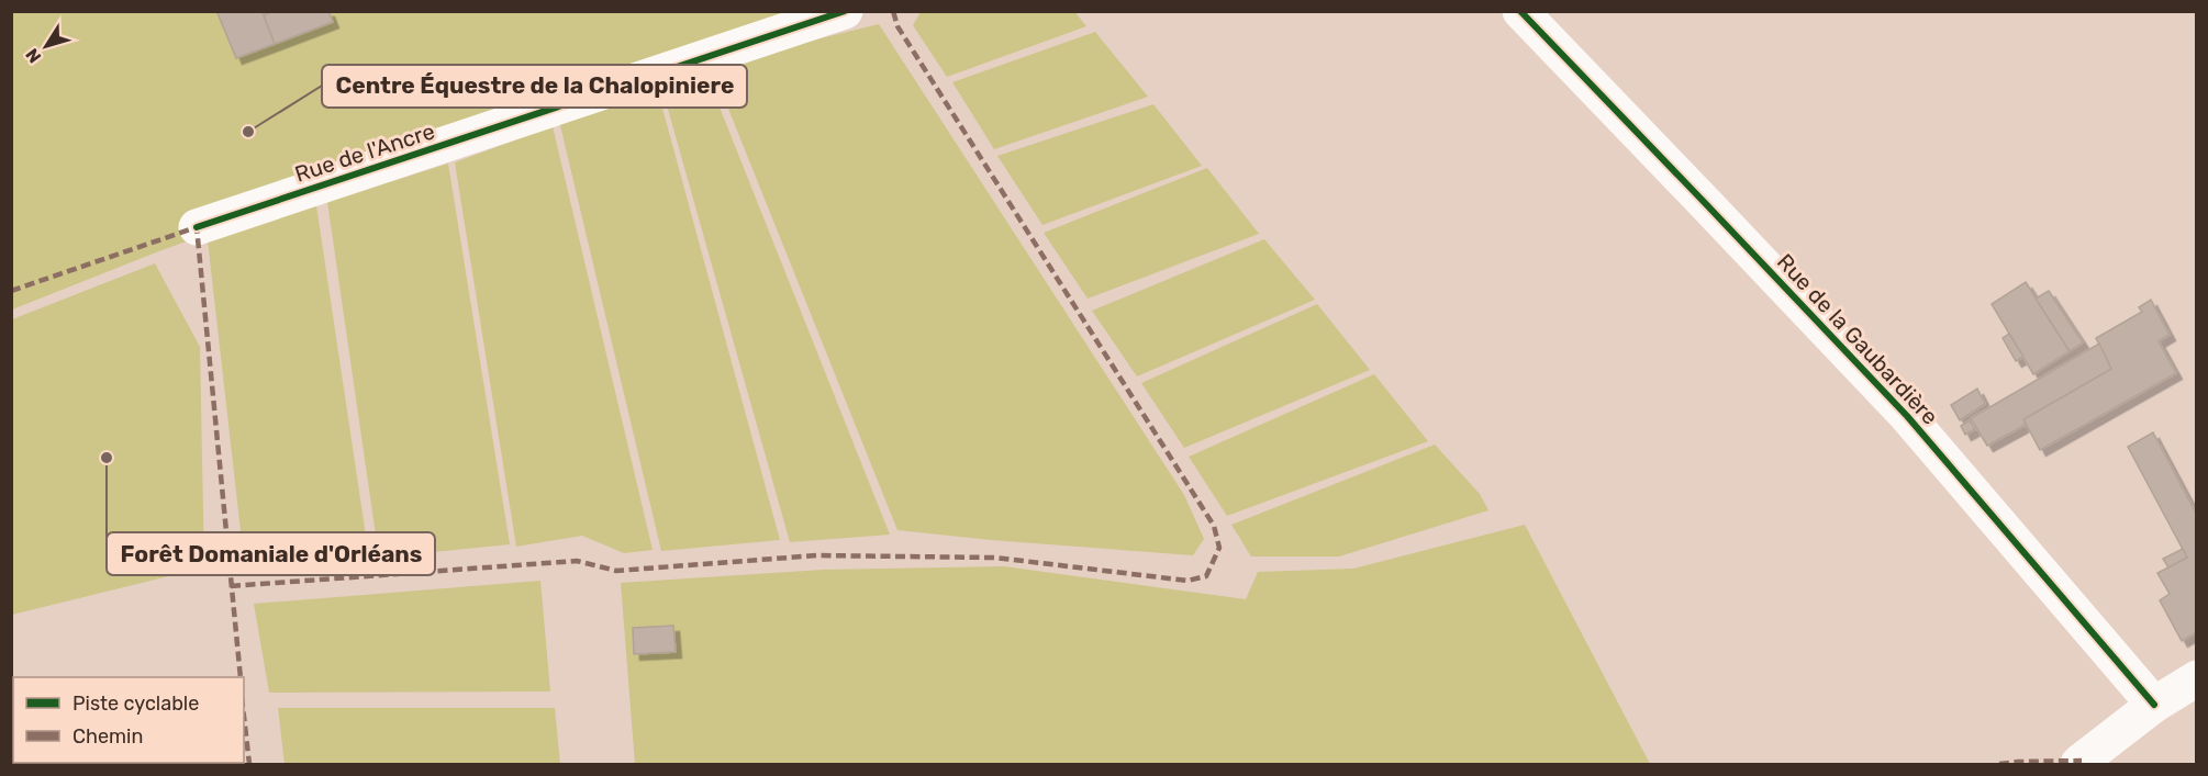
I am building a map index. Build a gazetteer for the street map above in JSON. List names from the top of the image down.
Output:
{
  "streets": {
    "street": ["Rue de l'Ancre", "Rue de la Gaubardière"]
  },
  "places": ["Centre Équestre de la Chalopiniere", "Forêt Domaniale d'Orléans"],
  "legend": ["Piste cyclable", "Chemin"],
  "north": "bottom left"
}
